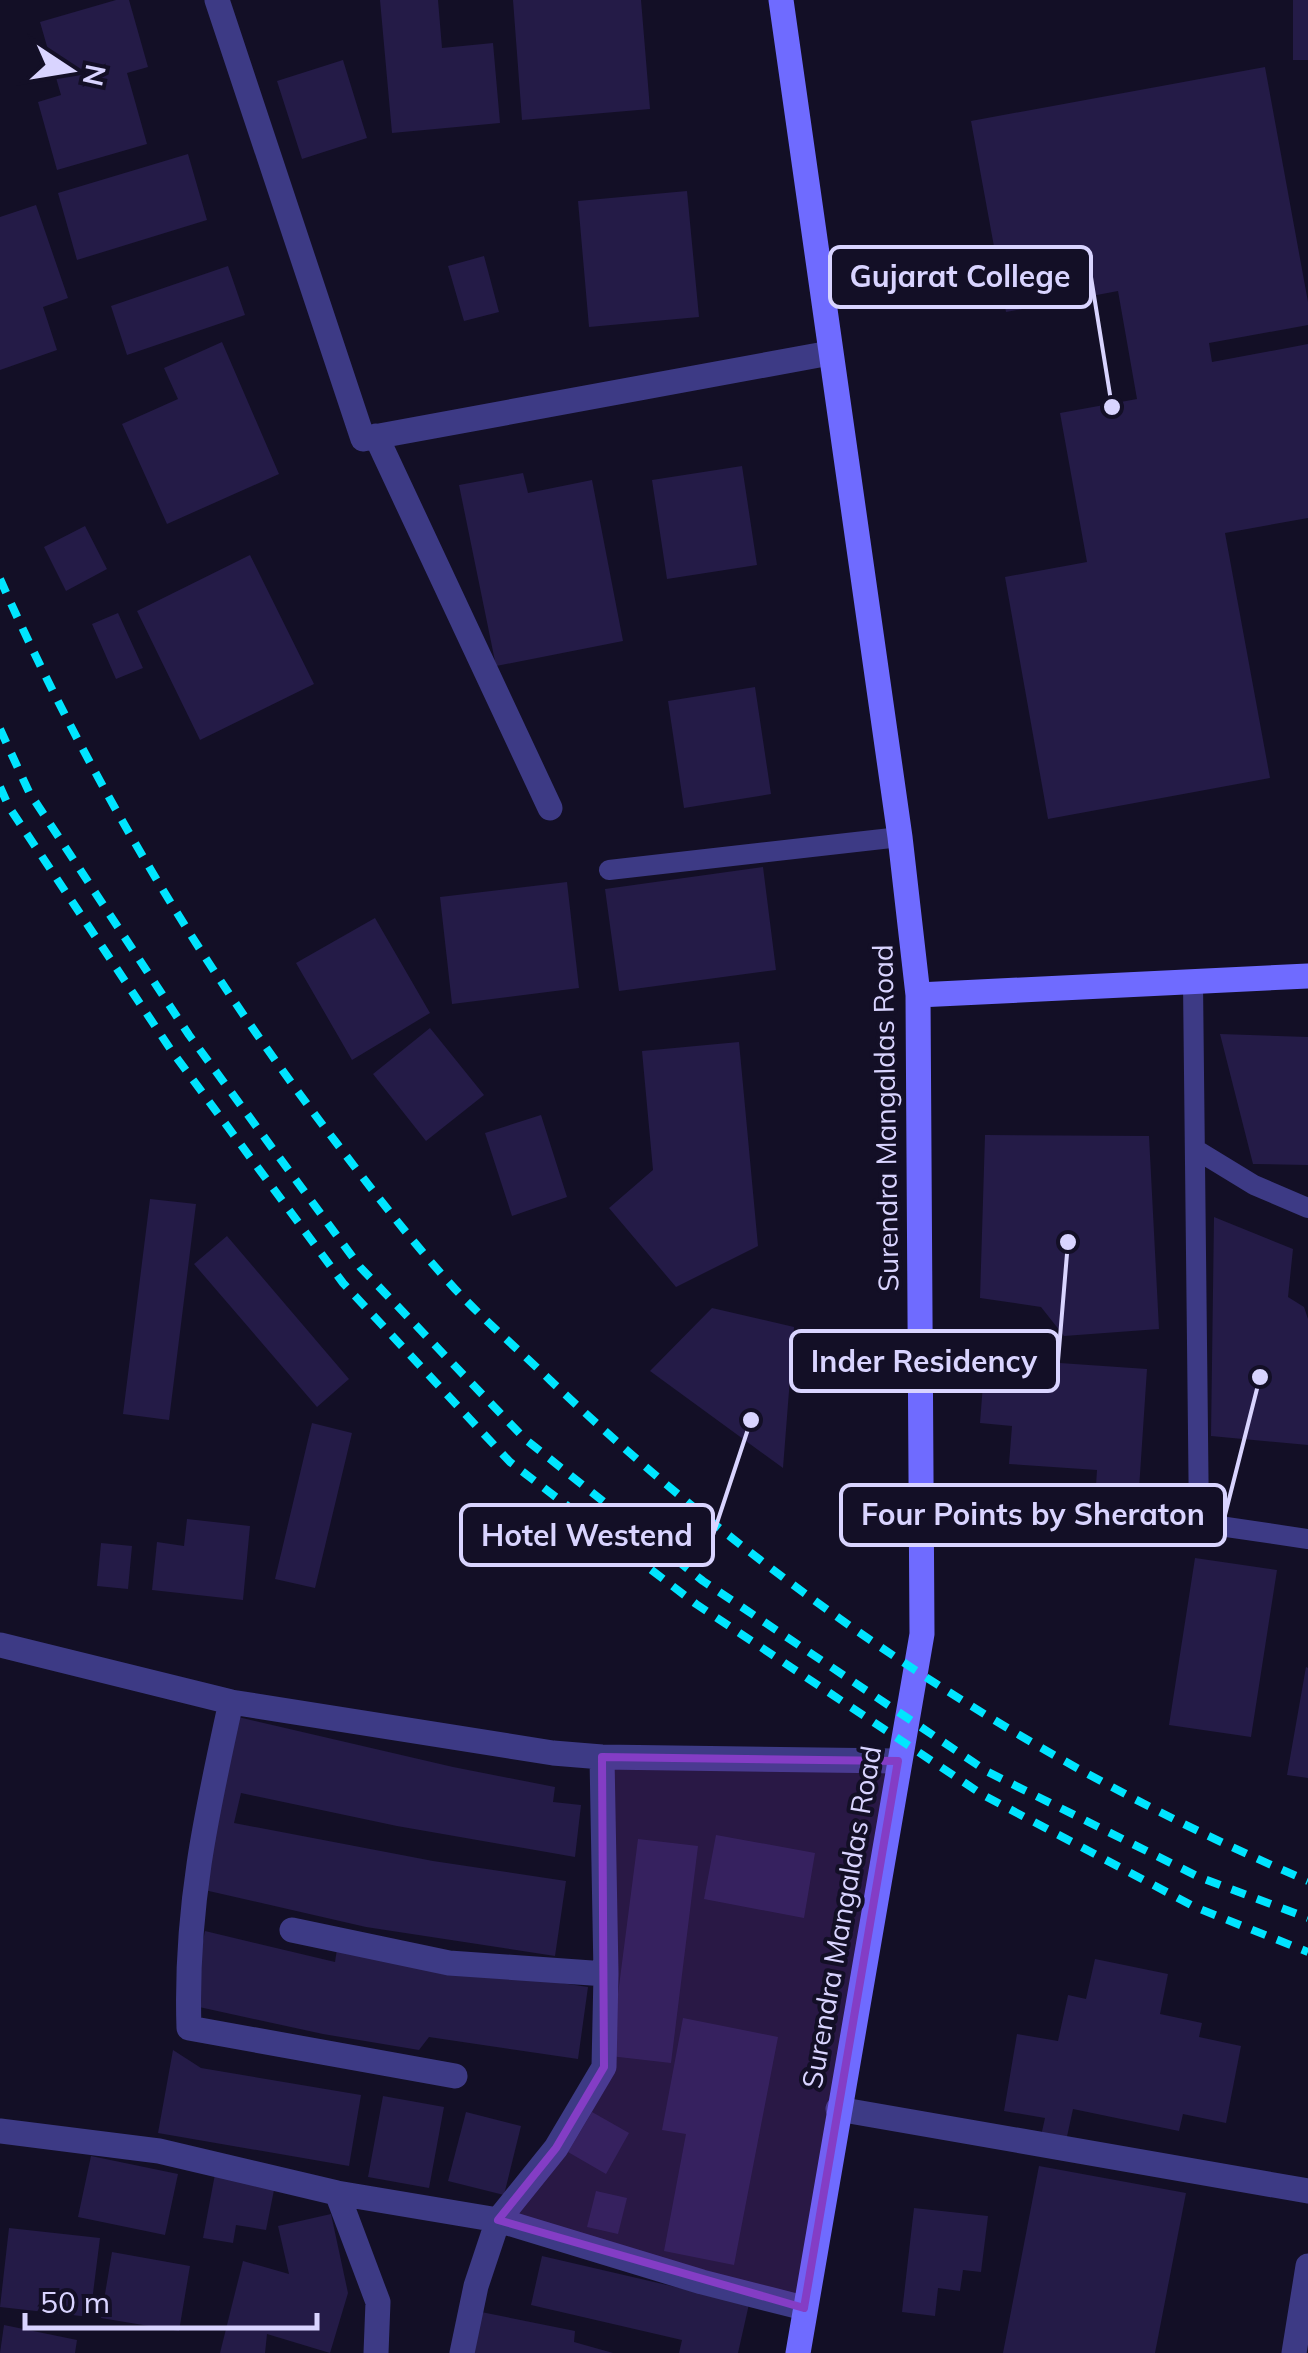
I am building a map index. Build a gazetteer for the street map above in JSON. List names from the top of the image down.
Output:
{
  "streets": {
    "main road": ["Surendra Mangaldas Road"]
  },
  "places": [
    "Gujarat College",
    "Inder Residency",
    "Four Points by Sheraton",
    "Hotel Westend"
  ],
  "scale_bar": "50 m",
  "north": "right"
}
